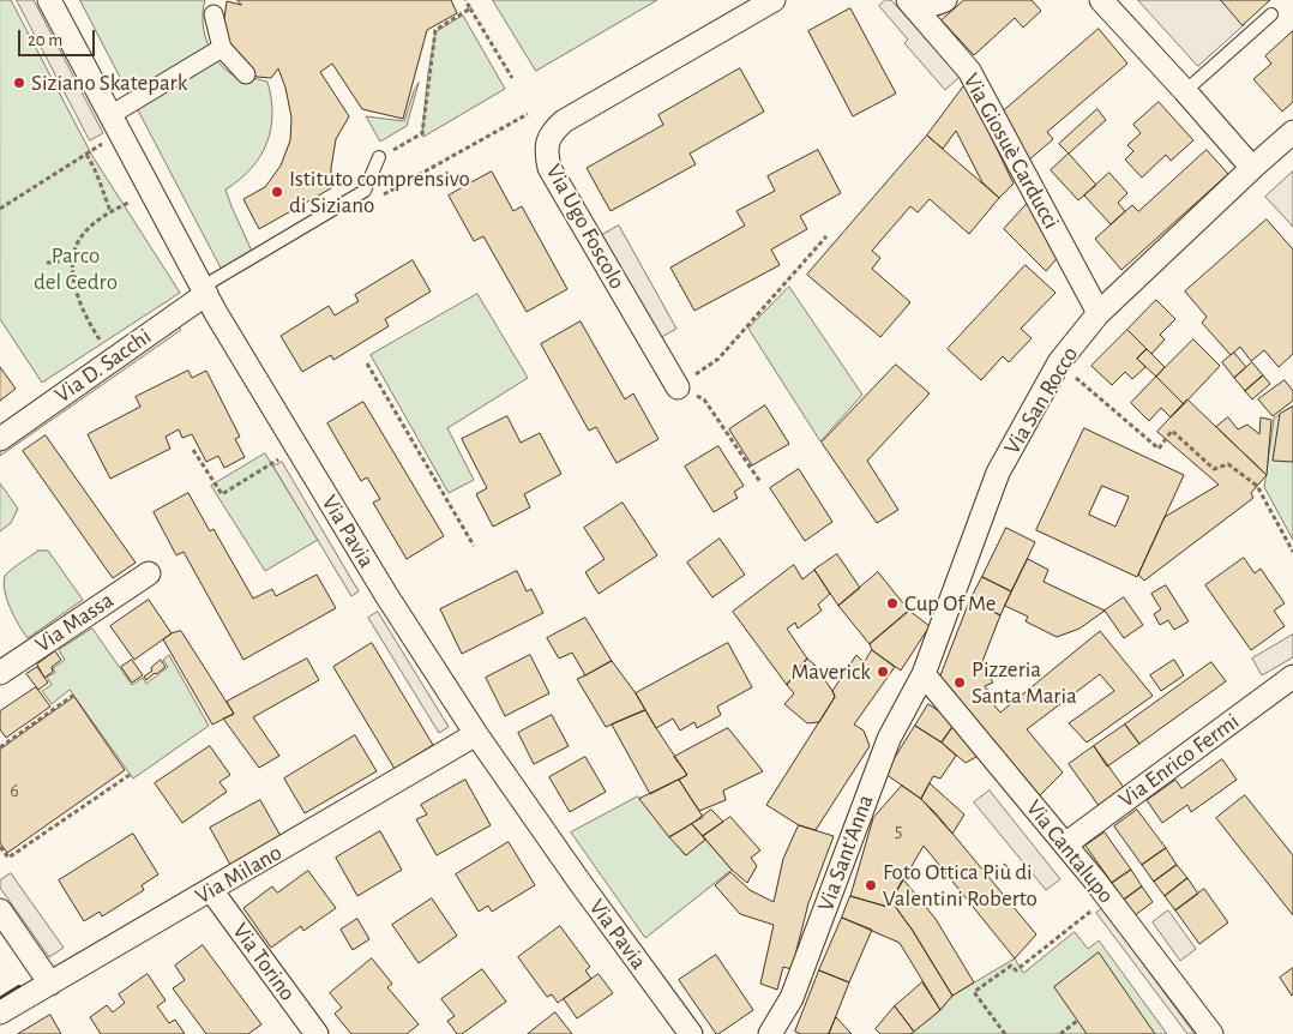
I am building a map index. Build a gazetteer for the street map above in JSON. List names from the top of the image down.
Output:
{
  "streets": {
    "street": [
      "Via Giosuè Carducci",
      "Via Ugo Foscolo",
      "Via D. Sacchi",
      "Via San Rocco",
      "Via Pavia",
      "Via Massa",
      "Via Enrico Fermi",
      "Via Cantalupo",
      "Via Sant'Anna",
      "Via Milano",
      "Via Torino"
    ]
  },
  "crossings": [
    ["Via Giosuè Carducci", "Via San Rocco"],
    ["Via D. Sacchi", "Via Pavia"],
    ["Via San Rocco", "Via Cantalupo"],
    ["Via San Rocco", "Via Sant'Anna"],
    ["Via Pavia", "Via Milano"],
    ["Via Enrico Fermi", "Via Cantalupo"],
    ["Via Cantalupo", "Via Sant'Anna"],
    ["Via Milano", "Via Torino"]
  ],
  "parks": ["Parco del Cedro"],
  "places": [
    "Siziano Skatepark",
    "Istituto comprensivo di Siziano",
    "Cup Of Me",
    "Maverick",
    "Pizzeria Santa Maria",
    "Foto Ottica Più di Valentini Roberto"
  ],
  "house_numbers": ["6", "5"],
  "scale_bar": "20 m"
}
